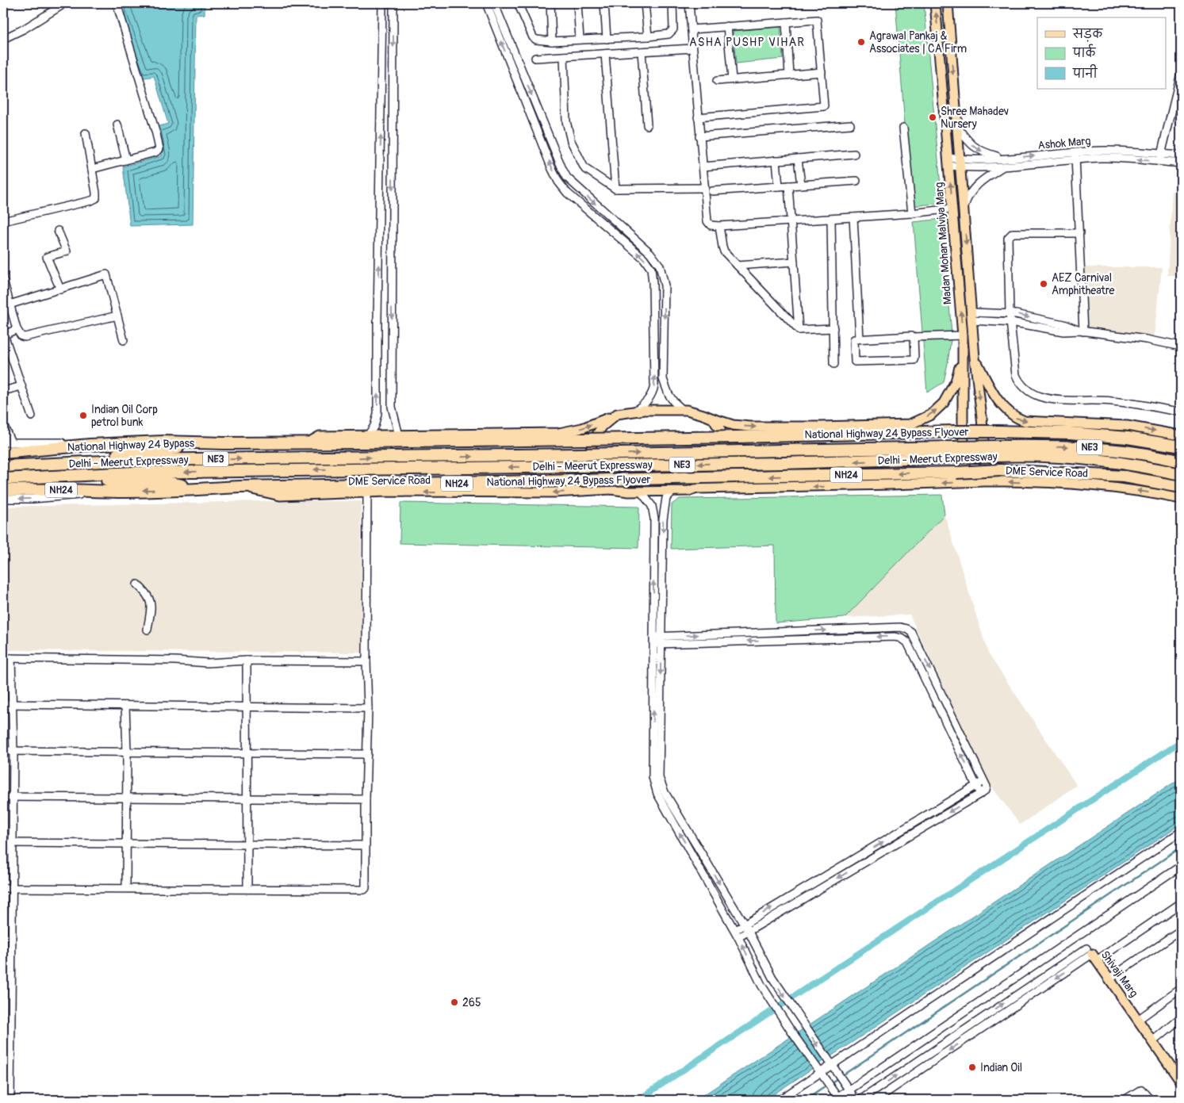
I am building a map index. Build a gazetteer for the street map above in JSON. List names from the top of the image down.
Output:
{
  "streets": {
    "highway": [
      "National Highway 24 Bypass Flyover",
      "National Highway 24 Bypass",
      "NE3",
      "Delhi - Meerut Expressway",
      "NH24"
    ],
    "main road": ["Madan Mohan Malviya Marg", "DME Service Road", "Shivaji Marg"],
    "street": ["Ashok Marg"]
  },
  "crossings": [
    ["Ashok Marg", "Madan Mohan Malviya Marg"],
    ["Madan Mohan Malviya Marg", "DME Service Road"],
    ["National Highway 24 Bypass Flyover", "National Highway 24 Bypass"],
    ["National Highway 24 Bypass Flyover", "DME Service Road"],
    ["National Highway 24 Bypass Flyover", "NH24"],
    ["DME Service Road", "NH24"]
  ],
  "districts": ["ASHA PUSHP VIHAR"],
  "places": [
    "Agrawal Pankaj & Associates | CA Firm",
    "Shree Mahadev Nursery",
    "AEZ Carnival Amphitheatre",
    "Indian Oil Corp petrol bunk",
    "265",
    "Indian Oil"
  ],
  "legend": ["सड़क", "पार्क", "पानी"]
}
